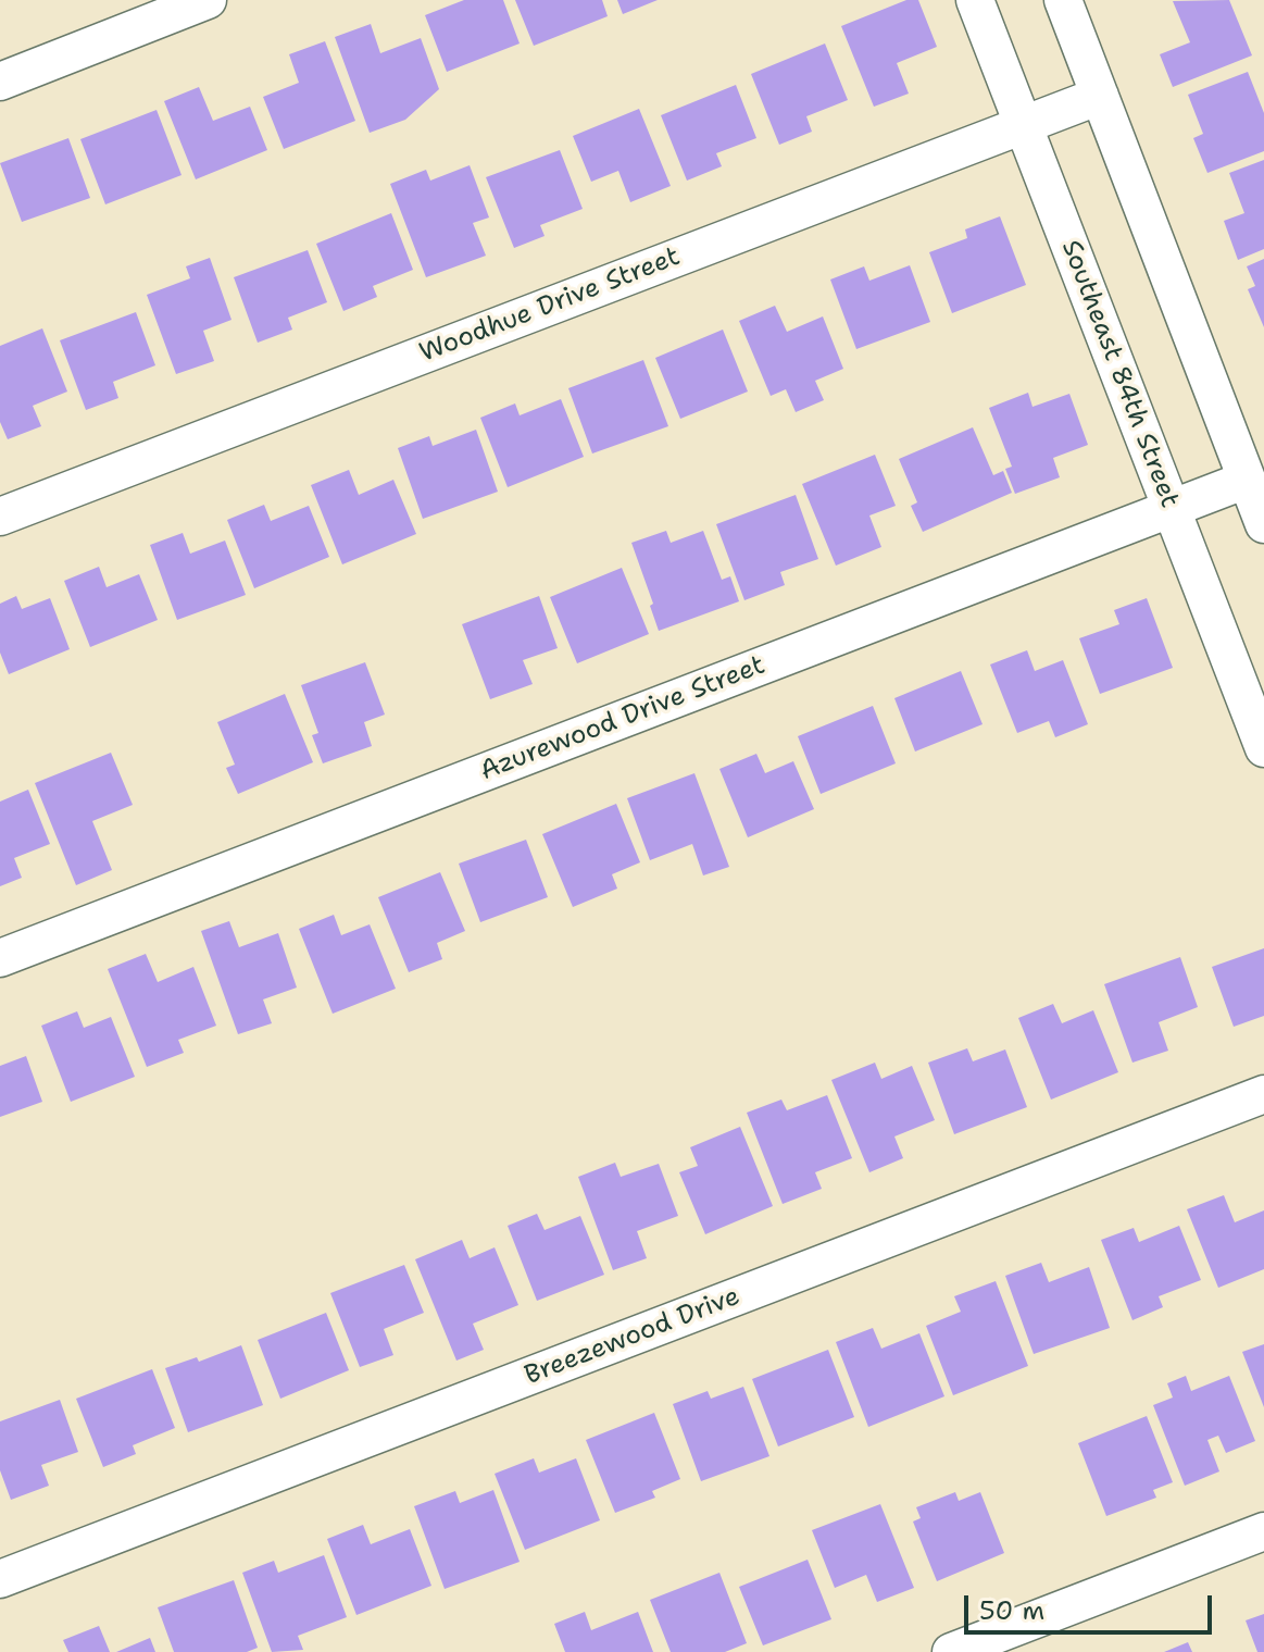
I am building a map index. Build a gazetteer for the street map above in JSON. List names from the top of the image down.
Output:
{
  "streets": {
    "street": [
      "Woodhue Drive Street",
      "Southeast 84th Street",
      "Azurewood Drive Street",
      "Breezewood Drive"
    ]
  },
  "crossings": [
    ["Woodhue Drive Street", "Southeast 84th Street"],
    ["Southeast 84th Street", "Azurewood Drive Street"]
  ],
  "scale_bar": "50 m"
}
